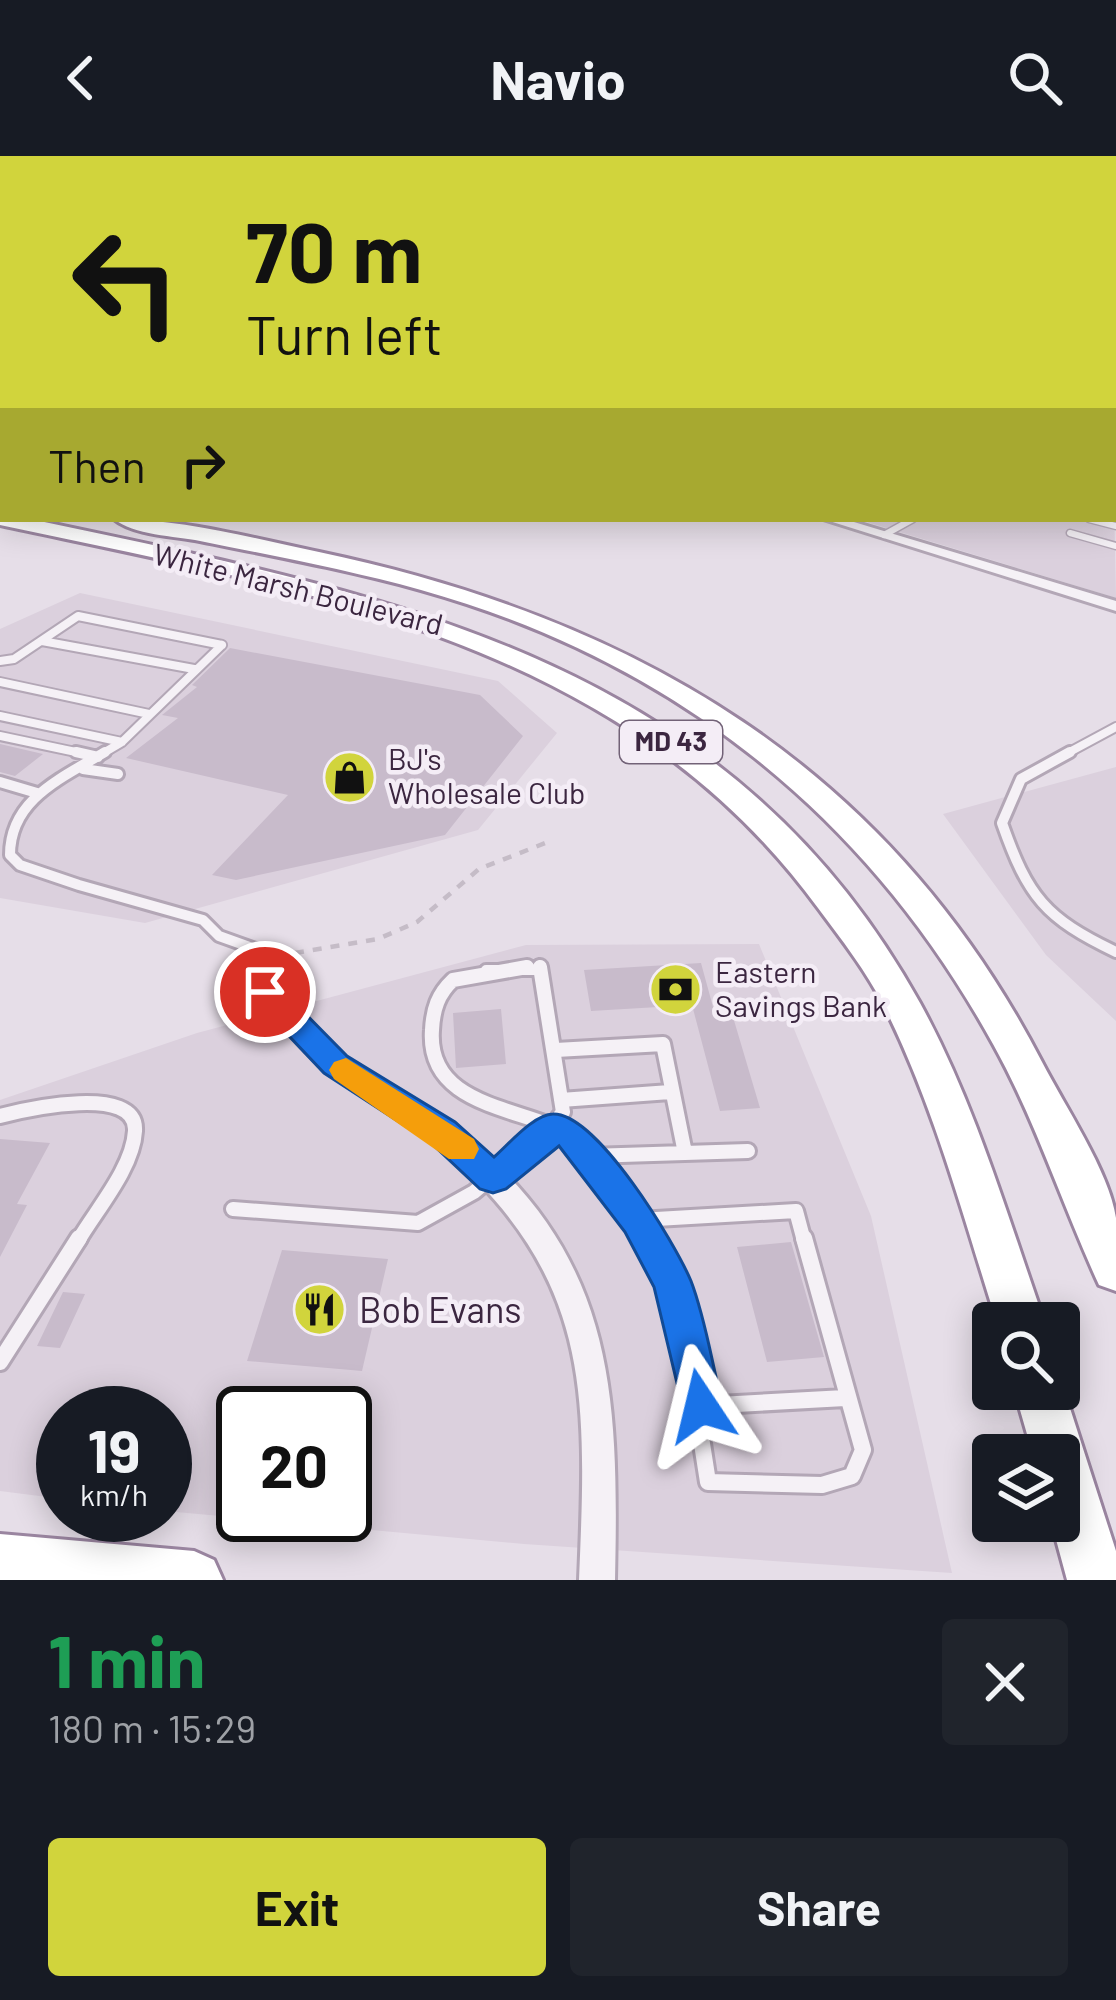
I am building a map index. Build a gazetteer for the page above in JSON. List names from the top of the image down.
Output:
{
  "streets": {
    "highway": ["White Marsh Boulevard", "MD 43"]
  },
  "places": {
    "shop": ["BJ's Wholesale Club"],
    "bank": ["Eastern Savings Bank"],
    "restaurant": ["Bob Evans"]
  },
  "page": {
    "header": "Navio",
    "turn": ["70 m", "Turn left"],
    "then": "Then",
    "speed": "19 km/h",
    "limit": "20",
    "heading": ["1 min", "180 m · 15:29"],
    "buttons": ["Exit", "Share"]
  }
}
